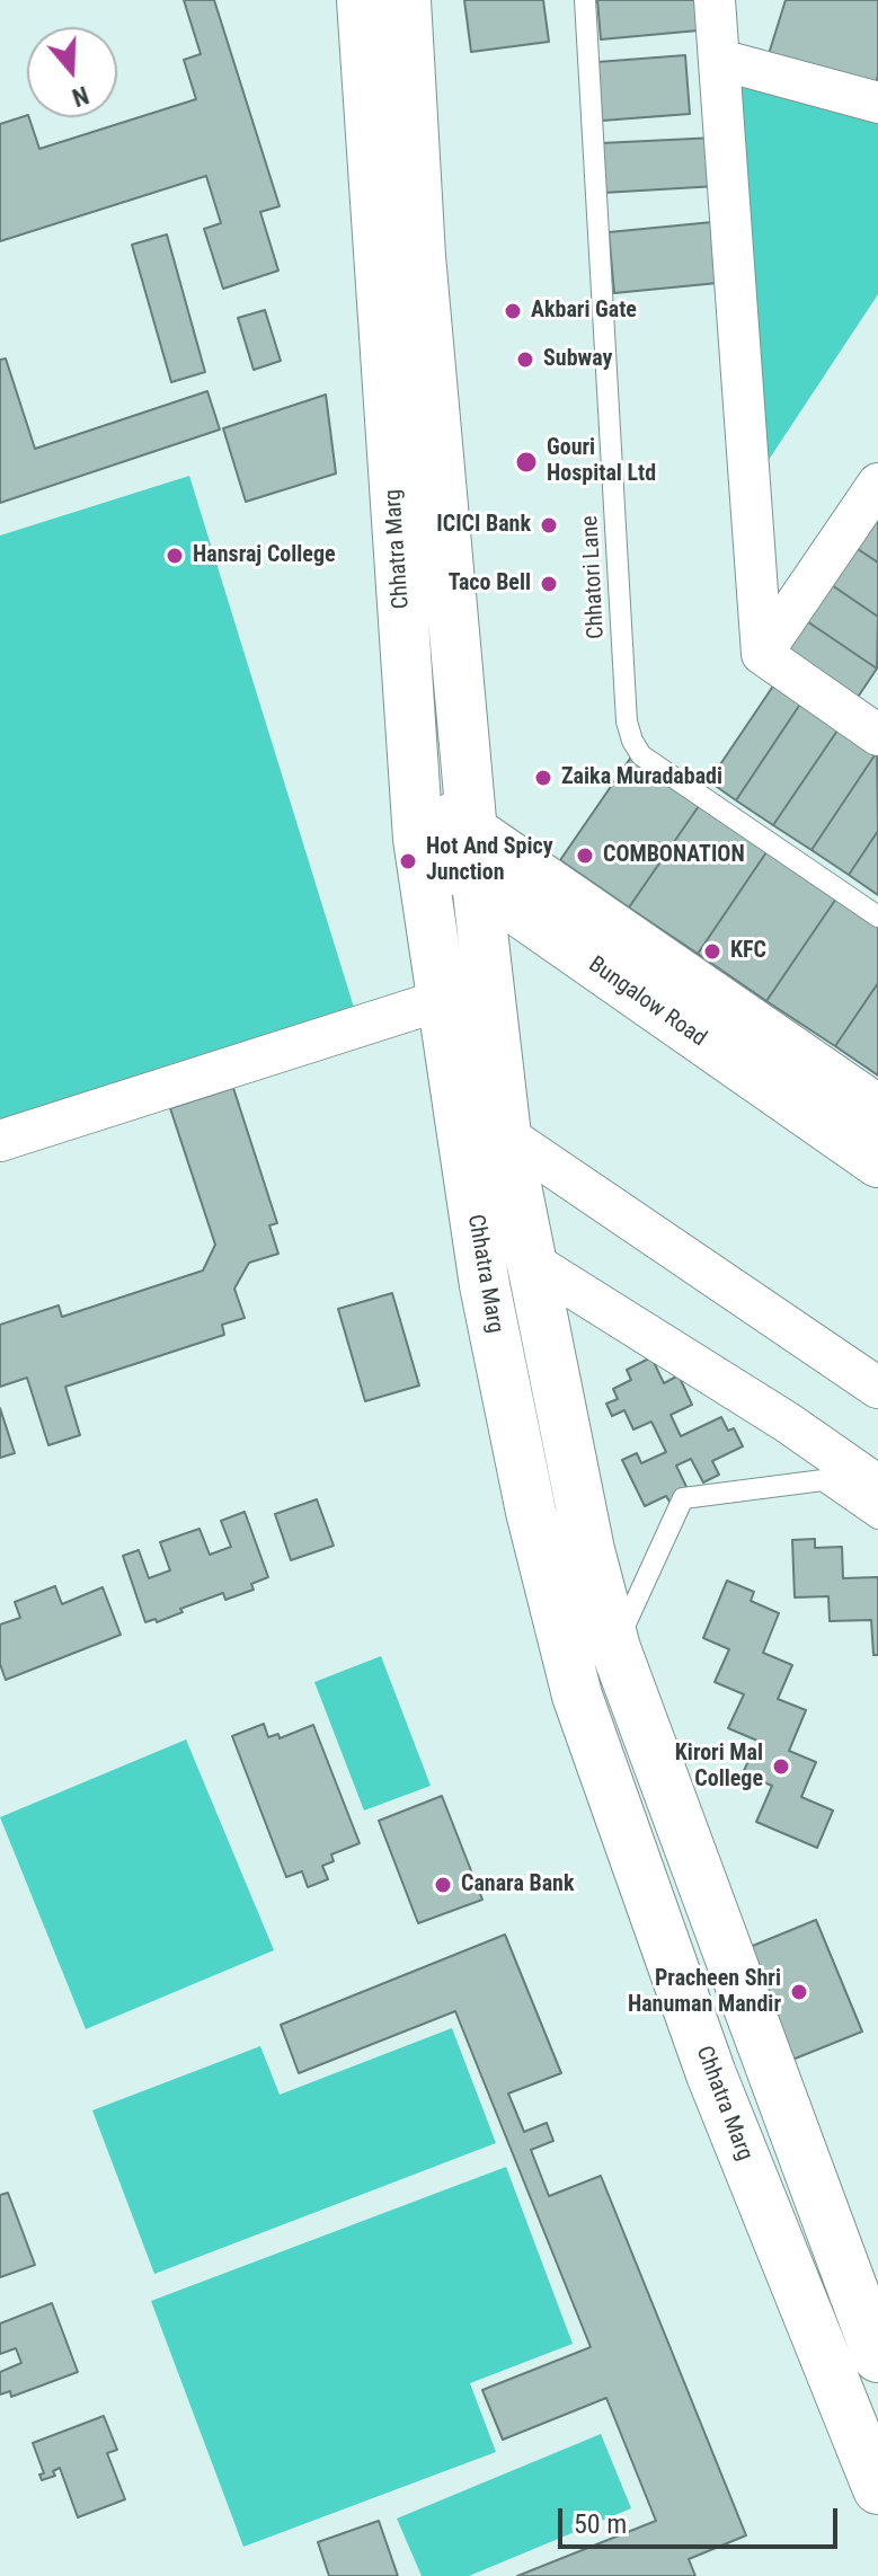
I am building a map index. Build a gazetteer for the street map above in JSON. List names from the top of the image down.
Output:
{
  "streets": {
    "street": ["Chhatra Marg", "Bungalow Road"],
    "lane": ["Chhatori Lane"]
  },
  "crossings": [
    ["Chhatra Marg", "Bungalow Road"]
  ],
  "places": [
    "Akbari Gate",
    "Subway",
    "Gouri Hospital Ltd",
    "ICICI Bank",
    "Hansraj College",
    "Taco Bell",
    "Zaika Muradabadi",
    "COMBONATION",
    "Hot And Spicy Junction",
    "KFC",
    "Kirori Mal College",
    "Canara Bank",
    "Pracheen Shri Hanuman Mandir"
  ],
  "scale_bar": "50 m",
  "north": "bottom"
}
